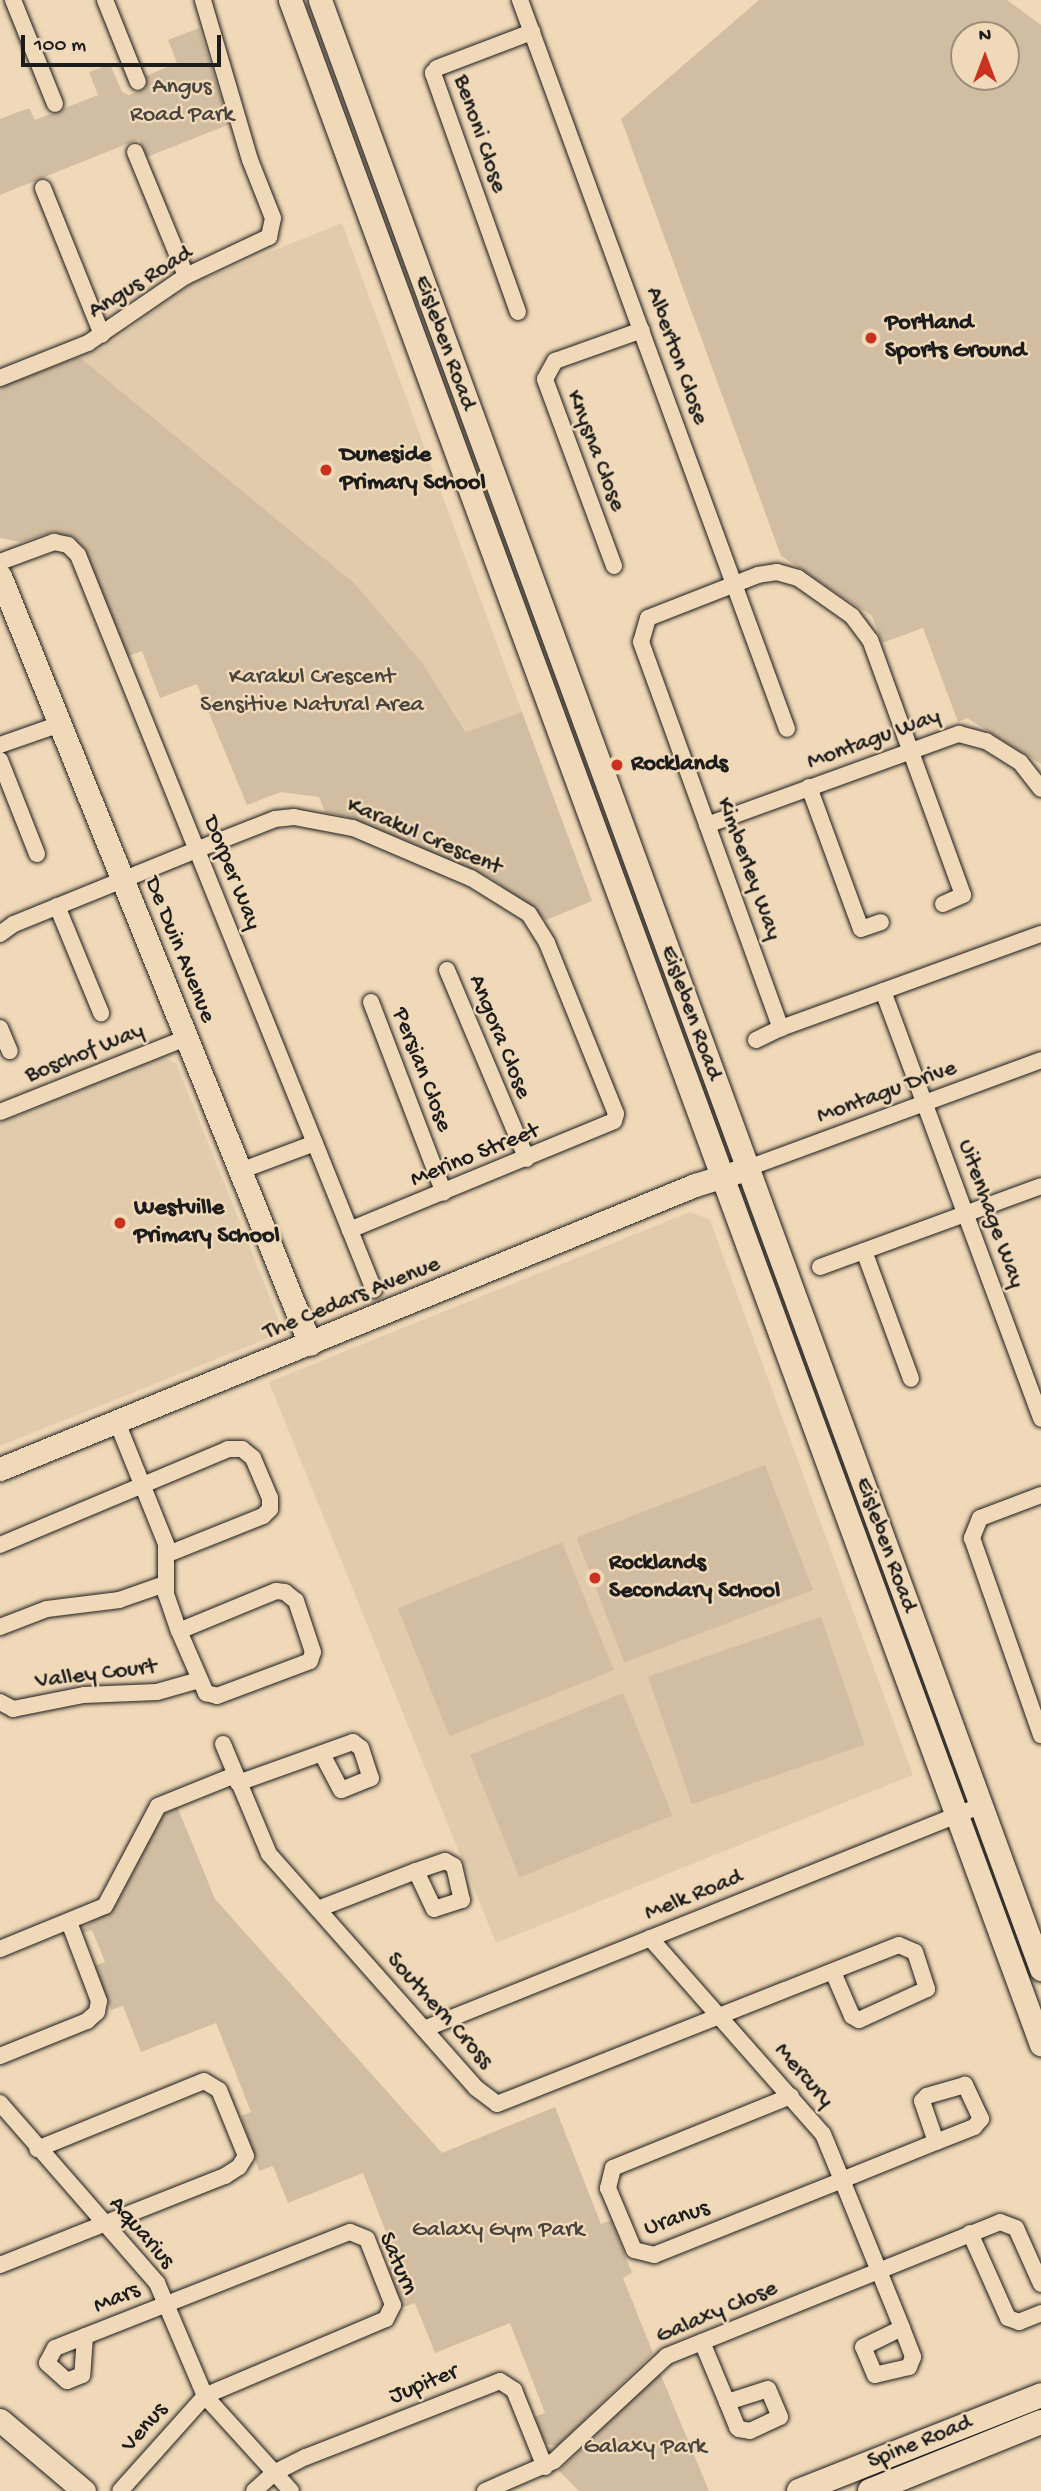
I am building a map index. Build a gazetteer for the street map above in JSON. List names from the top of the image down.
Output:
{
  "streets": {
    "main road": [
      "Eisleben Road",
      "De Duin Avenue",
      "The Cedars Avenue",
      "Spine Road"
    ],
    "street": [
      "Benoni Close",
      "Angus Road",
      "Alberton Close",
      "Knysna Close",
      "Montagu Way",
      "Karakul Crescent",
      "Kimberley Way",
      "Dorper Way",
      "Angora Close",
      "Boschof Way",
      "Persian Close",
      "Montagu Drive",
      "Merino Street",
      "Uitenhage Way",
      "Valley Court",
      "Melk Road",
      "Southern Cross",
      "Mercury",
      "Uranus",
      "Aquarius",
      "Saturn",
      "Mars",
      "Galaxy Close",
      "Jupiter",
      "Venus"
    ]
  },
  "crossings": [
    ["Benoni Close", "Alberton Close"],
    ["Eisleben Road", "Montagu Drive"],
    ["Eisleben Road", "The Cedars Avenue"],
    ["Eisleben Road", "Melk Road"],
    ["Alberton Close", "Knysna Close"],
    ["Alberton Close", "Kimberley Way"],
    ["Montagu Way", "Kimberley Way"],
    ["Karakul Crescent", "Dorper Way"],
    ["Karakul Crescent", "De Duin Avenue"],
    ["Karakul Crescent", "Merino Street"],
    ["Dorper Way", "Merino Street"],
    ["De Duin Avenue", "Boschof Way"],
    ["De Duin Avenue", "The Cedars Avenue"],
    ["Angora Close", "Merino Street"],
    ["Persian Close", "Merino Street"],
    ["Montagu Drive", "Uitenhage Way"],
    ["Montagu Drive", "The Cedars Avenue"],
    ["Melk Road", "Southern Cross"],
    ["Melk Road", "Mercury"],
    ["Southern Cross", "Mercury"],
    ["Mercury", "Uranus"],
    ["Mercury", "Galaxy Close"],
    ["Aquarius", "Saturn"],
    ["Aquarius", "Mars"],
    ["Aquarius", "Jupiter"],
    ["Aquarius", "Venus"],
    ["Saturn", "Mars"],
    ["Saturn", "Venus"],
    ["Galaxy Close", "Jupiter"]
  ],
  "parks": [
    "Angus Road Park",
    "Karakul Crescent Sensitive Natural Area",
    "Galaxy Gym Park",
    "Galaxy Park"
  ],
  "places": [
    "Portland Sports Ground",
    "Duneside Primary School",
    "Rocklands",
    "Westville Primary School",
    "Rocklands Secondary School"
  ],
  "scale_bar": "100 m",
  "north": "top"
}
